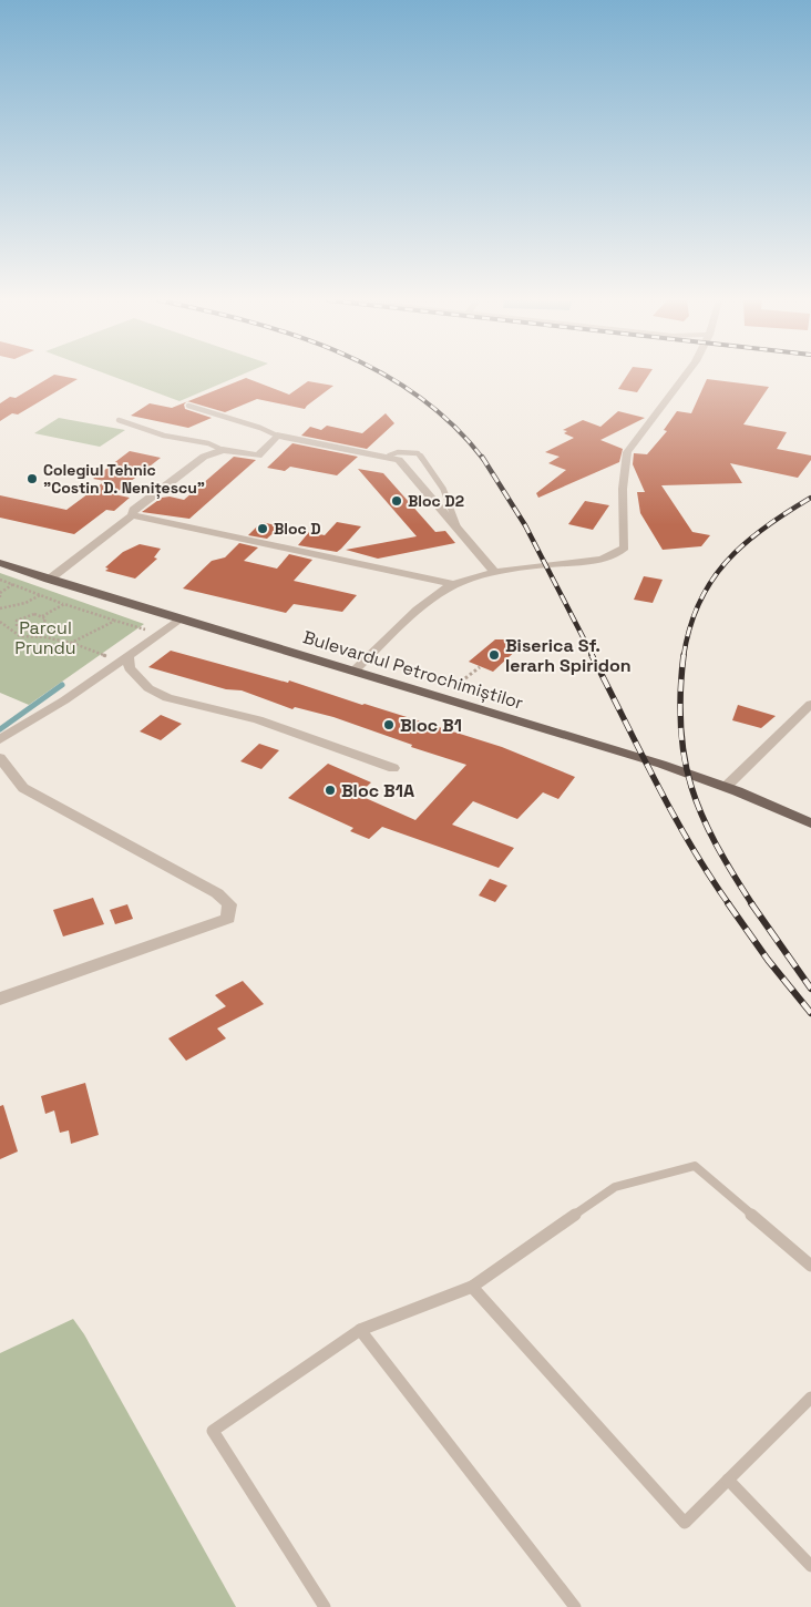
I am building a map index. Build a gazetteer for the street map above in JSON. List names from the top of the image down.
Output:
{
  "streets": {
    "main road": ["Bulevardul Petrochimiștilor"]
  },
  "parks": ["Parcul Prundu"],
  "places": [
    "Colegiul Tehnic \"Costin D. Nenițescu\"",
    "Bloc D2",
    "Bloc D",
    "Biserica Sf. Ierarh Spiridon",
    "Bloc B1",
    "Bloc B1A"
  ]
}
